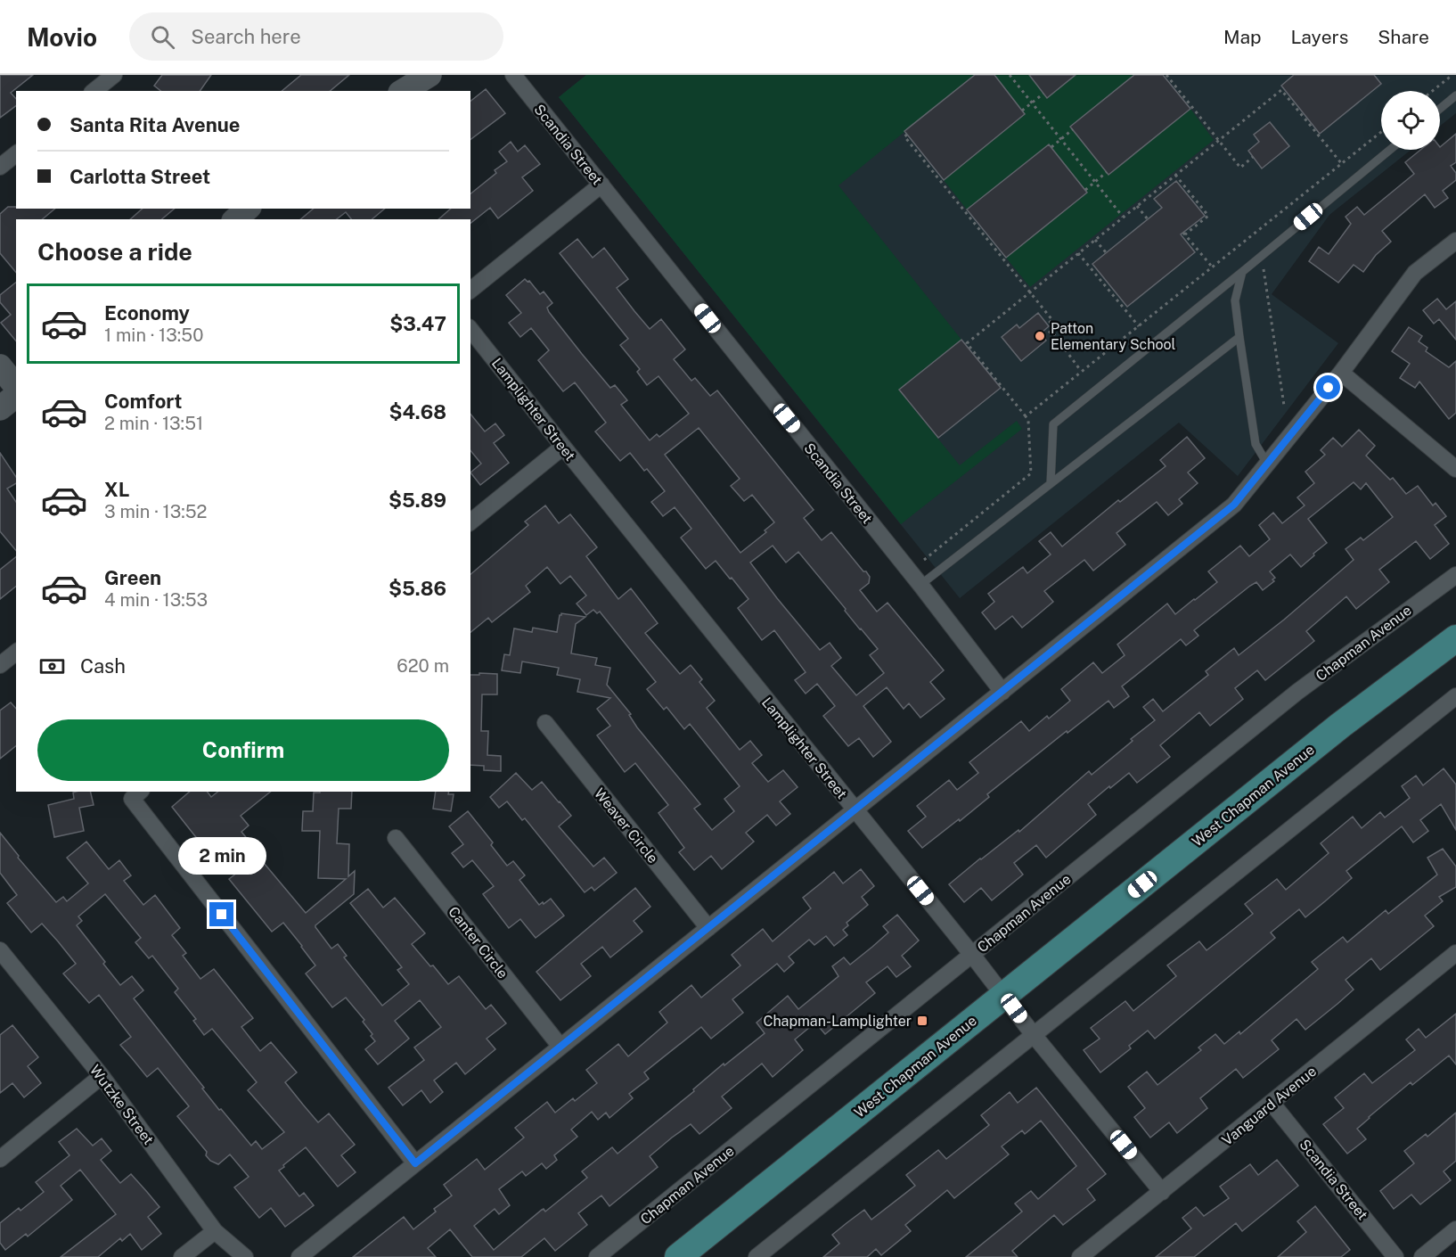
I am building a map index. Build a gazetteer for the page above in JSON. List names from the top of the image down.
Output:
{
  "streets": {
    "main road": ["West Chapman Avenue"],
    "street": [
      "Scandia Street",
      "Lamplighter Street",
      "Chapman Avenue",
      "Weaver Circle",
      "Canter Circle",
      "Wutzke Street",
      "Vanguard Avenue"
    ]
  },
  "crossings": [
    ["Scandia Street", "Vanguard Avenue"],
    ["Lamplighter Street", "Chapman Avenue"],
    ["Lamplighter Street", "West Chapman Avenue"],
    ["Lamplighter Street", "Vanguard Avenue"]
  ],
  "places": {
    "other": ["Patton Elementary School"],
    "transit": ["Chapman-Lamplighter"]
  },
  "page": {
    "header": "Movio",
    "search": "Search here",
    "nav": ["Map", "Layers", "Share"],
    "banner": ["Santa Rita Avenue", "Carlotta Street"],
    "heading": "Choose a ride",
    "list": [
      {
        "name": "Economy",
        "note": "1 min · 13:50",
        "value": "$3.47"
      },
      {
        "name": "Comfort",
        "note": "2 min · 13:51",
        "value": "$4.68"
      },
      {
        "name": "XL",
        "note": "3 min · 13:52",
        "value": "$5.89"
      },
      {
        "name": "Green",
        "note": "4 min · 13:53",
        "value": "$5.86"
      }
    ],
    "pay": ["Cash", "620 m"],
    "buttons": "Confirm",
    "bubble": "2 min"
  }
}
